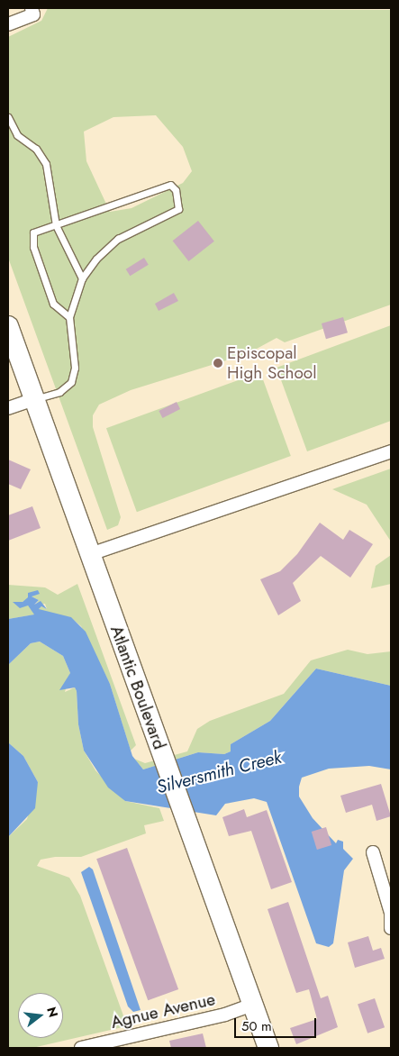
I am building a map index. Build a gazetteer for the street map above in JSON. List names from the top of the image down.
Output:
{
  "streets": {
    "main road": ["Atlantic Boulevard"],
    "street": ["Agnue Avenue"]
  },
  "crossings": [
    ["Atlantic Boulevard", "Agnue Avenue"]
  ],
  "water": ["Silversmith Creek"],
  "places": ["Episcopal High School"],
  "scale_bar": "50 m",
  "north": "right"
}
